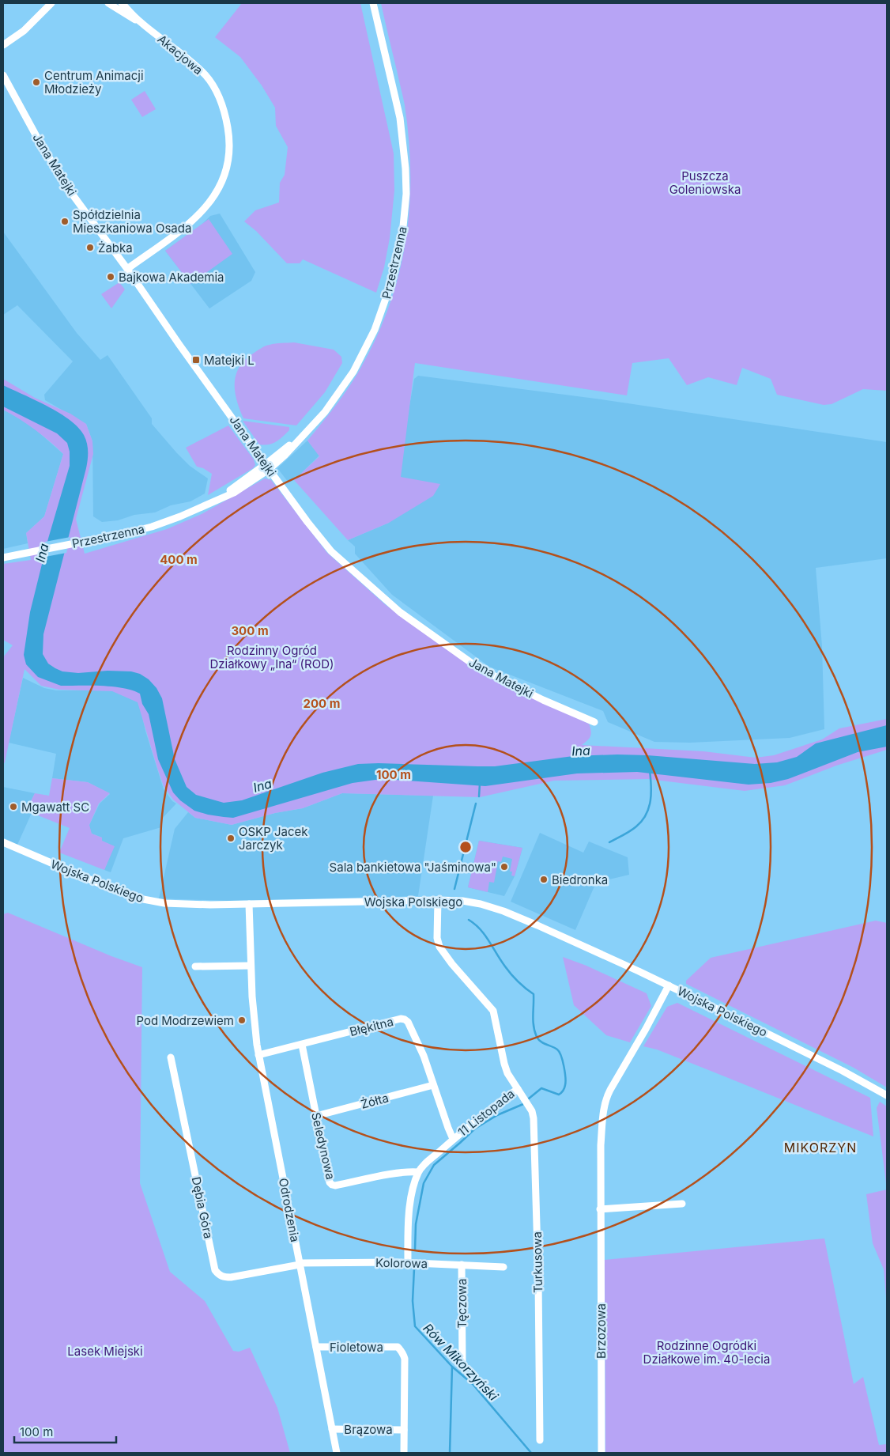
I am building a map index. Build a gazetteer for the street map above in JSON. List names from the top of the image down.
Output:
{
  "streets": {
    "street": [
      "Akacjowa",
      "Jana Matejki",
      "Przestrzenna",
      "Wojska Polskiego",
      "Błękitna",
      "Żółta",
      "11 Listopada",
      "Seledynowa",
      "Dębia Góra",
      "Odrodzenia",
      "Turkusowa",
      "Kolorowa",
      "Tęczowa",
      "Brzozowa",
      "Fioletowa",
      "Brązowa"
    ]
  },
  "crossings": [
    ["Akacjowa", "Jana Matejki"],
    ["Jana Matejki", "Przestrzenna"],
    ["Wojska Polskiego", "11 Listopada"],
    ["Wojska Polskiego", "Odrodzenia"],
    ["Wojska Polskiego", "Brzozowa"],
    ["Błękitna", "Żółta"],
    ["Błękitna", "11 Listopada"],
    ["Błękitna", "Seledynowa"],
    ["Błękitna", "Odrodzenia"],
    ["Żółta", "Seledynowa"],
    ["11 Listopada", "Seledynowa"],
    ["11 Listopada", "Turkusowa"],
    ["11 Listopada", "Kolorowa"],
    ["Dębia Góra", "Odrodzenia"],
    ["Dębia Góra", "Kolorowa"],
    ["Odrodzenia", "Kolorowa"],
    ["Odrodzenia", "Fioletowa"],
    ["Odrodzenia", "Brązowa"],
    ["Kolorowa", "Tęczowa"],
    ["Fioletowa", "Brązowa"]
  ],
  "districts": ["MIKORZYN"],
  "water": ["Ina", "Rów Mikorzyński"],
  "parks": [
    "Puszcza Goleniowska",
    "Rodzinny Ogród Działkowy „Ina“ (ROD)",
    "Rodzinne Ogródki Działkowe im. 40-lecia",
    "Lasek Miejski"
  ],
  "places": {
    "other": [
      "Centrum Animacji Młodzieży",
      "Spółdzielnia Mieszkaniowa Osada",
      "Żabka",
      "Bajkowa Akademia",
      "Mgawatt SC",
      "OSKP Jacek Jarczyk",
      "Sala bankietowa \"Jaśminowa\"",
      "Biedronka",
      "Pod Modrzewiem"
    ],
    "transit": ["Matejki L"]
  },
  "scale_bar": "100 m",
  "rings": [
    "400 m",
    "300 m",
    "200 m",
    "100 m"
  ]
}
